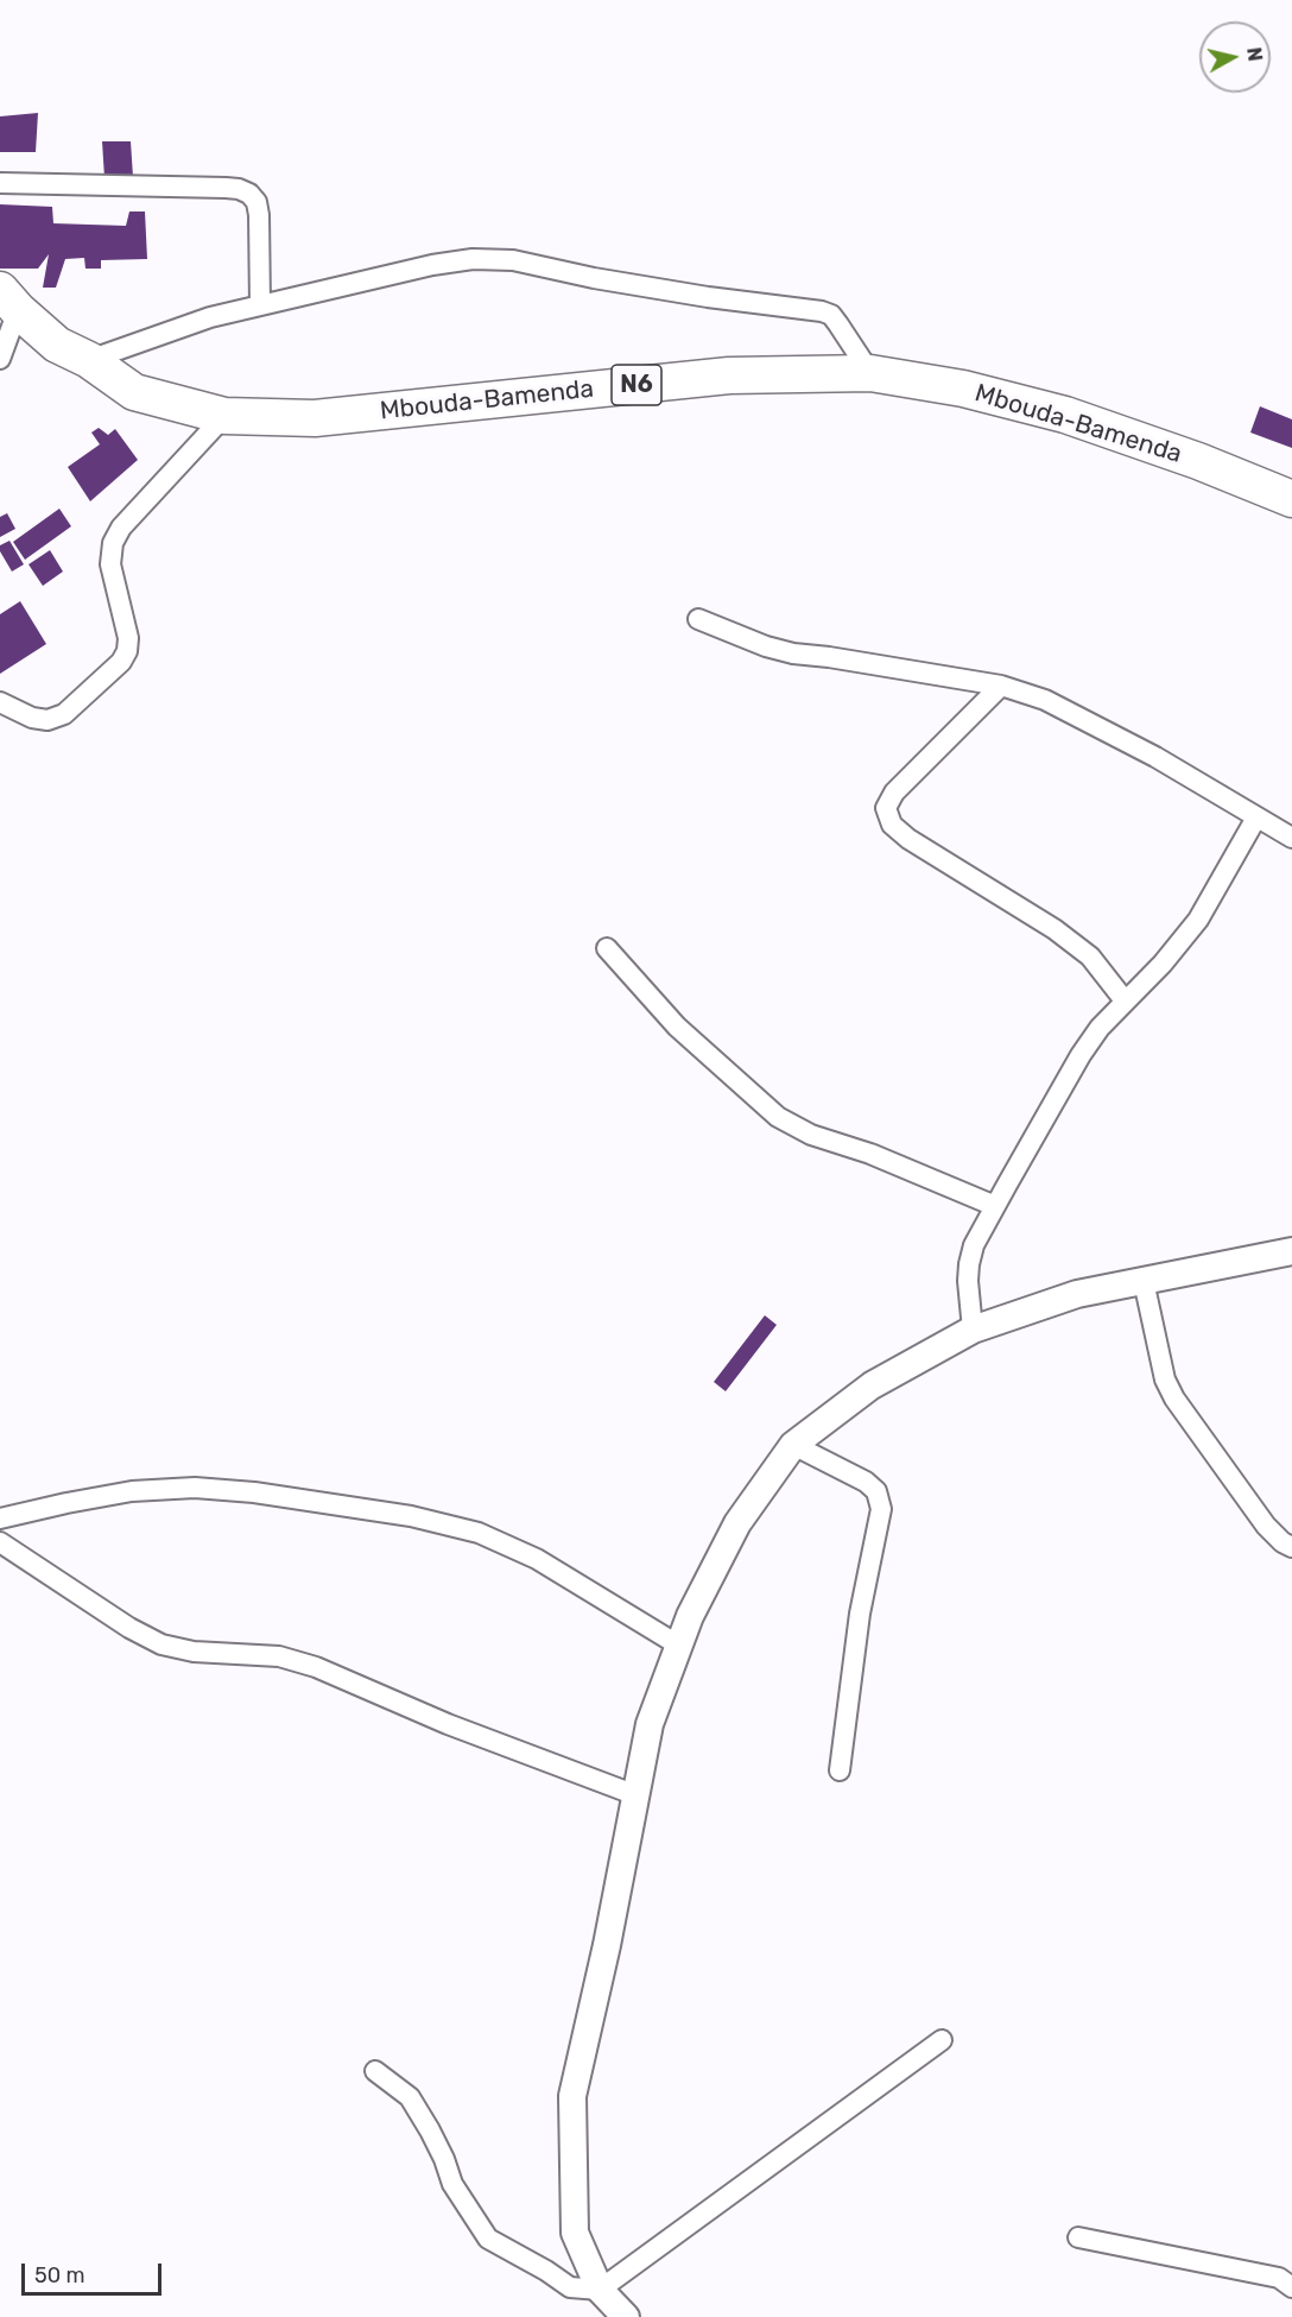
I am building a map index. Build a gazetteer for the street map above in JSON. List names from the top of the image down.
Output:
{
  "streets": {
    "highway": ["N6", "Mbouda-Bamenda"]
  },
  "scale_bar": "50 m",
  "north": "right"
}
